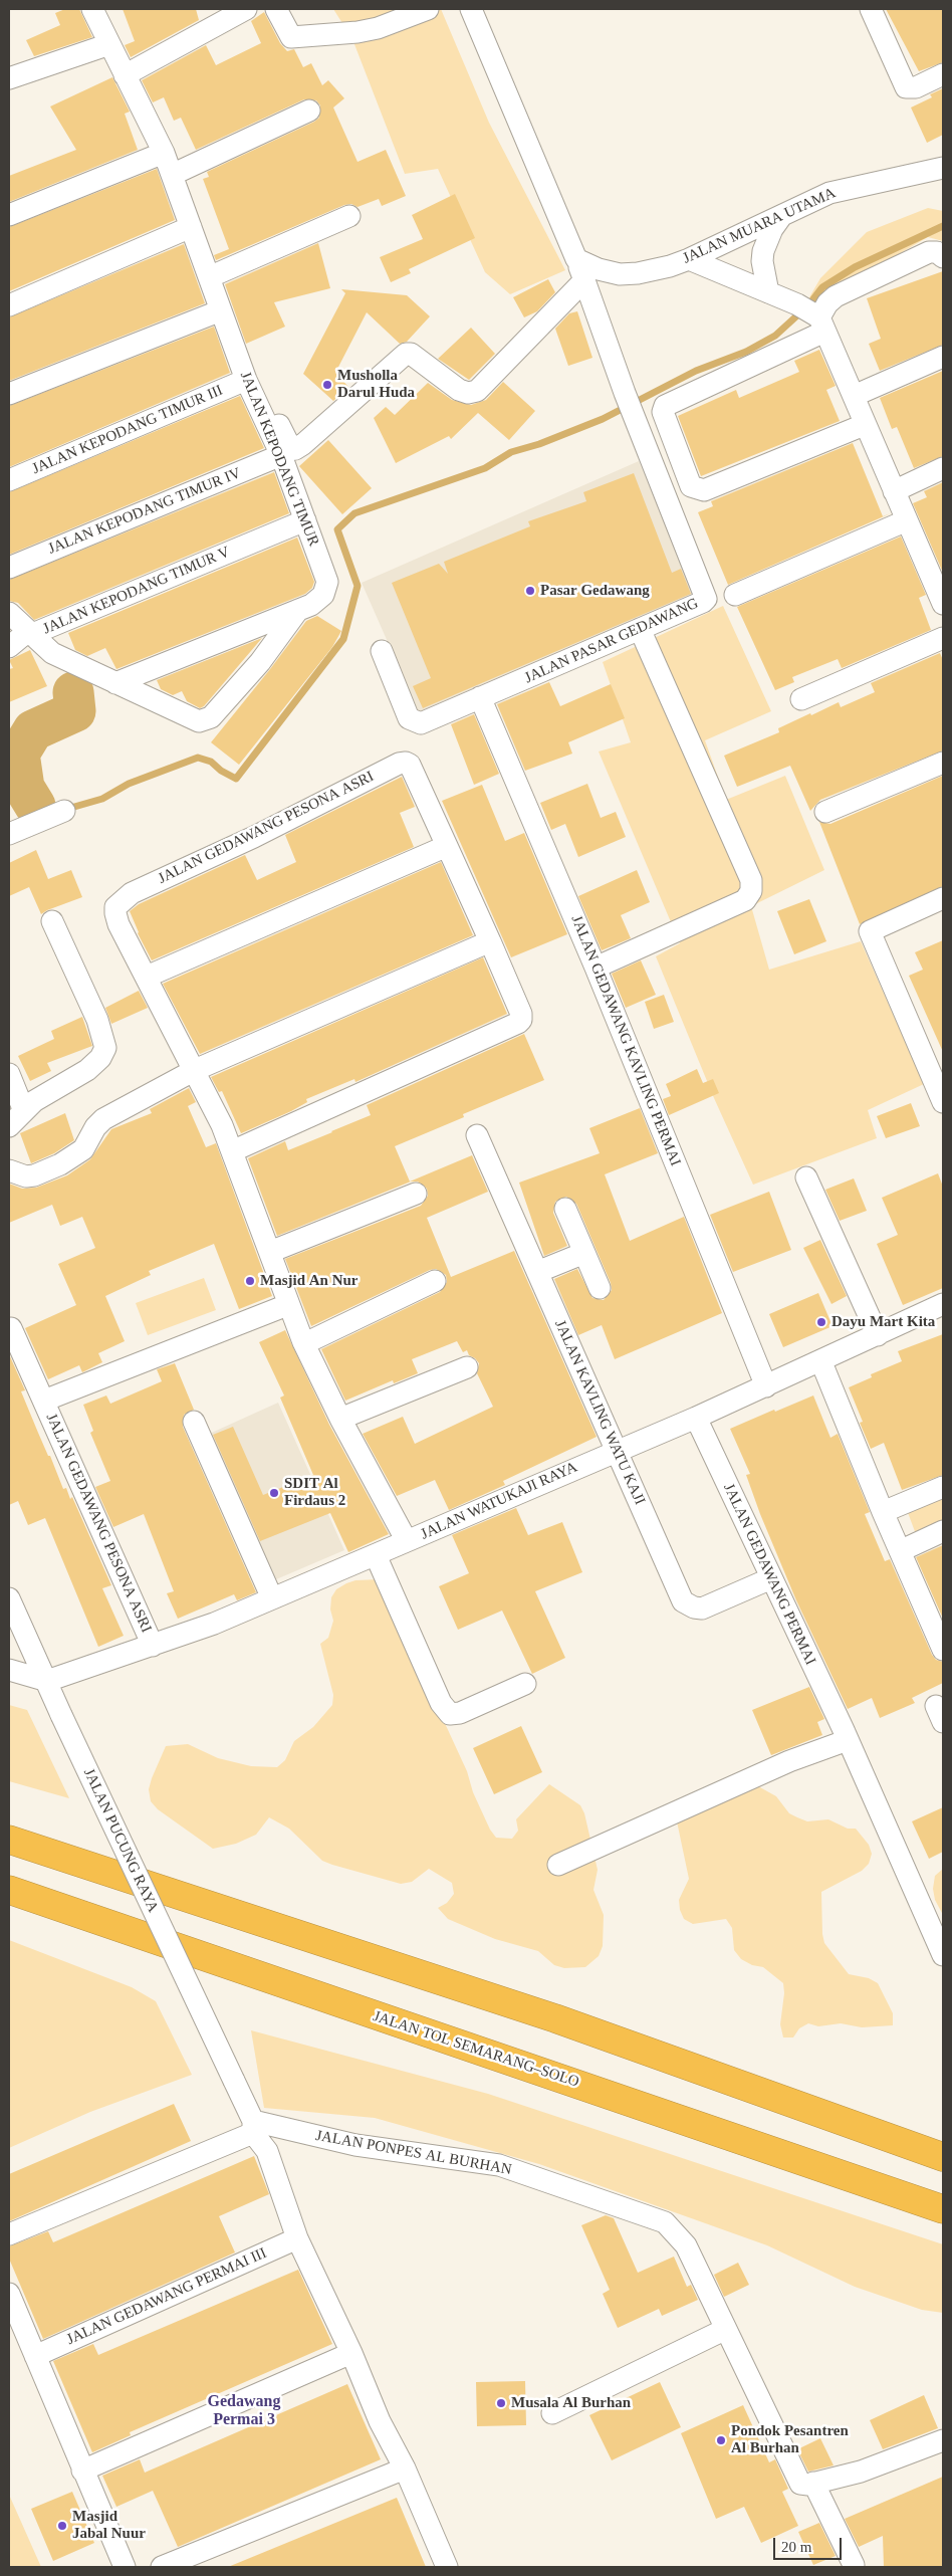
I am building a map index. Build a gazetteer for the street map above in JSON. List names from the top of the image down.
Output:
{
  "streets": {
    "highway": ["JALAN TOL SEMARANG–SOLO"],
    "street": [
      "JALAN MUARA UTAMA",
      "JALAN KEPODANG TIMUR III",
      "JALAN KEPODANG TIMUR",
      "JALAN KEPODANG TIMUR IV",
      "JALAN KEPODANG TIMUR V",
      "JALAN PASAR GEDAWANG",
      "JALAN GEDAWANG PESONA ASRI",
      "JALAN GEDAWANG KAVLING PERMAI",
      "JALAN KAVLING WATU KAJI",
      "JALAN WATUKAJI RAYA",
      "JALAN GEDAWANG PERMAI",
      "JALAN PUCUNG RAYA",
      "JALAN PONPES AL BURHAN",
      "JALAN GEDAWANG PERMAI III"
    ]
  },
  "crossings": [
    ["JALAN KEPODANG TIMUR III", "JALAN KEPODANG TIMUR"],
    ["JALAN KEPODANG TIMUR", "JALAN KEPODANG TIMUR IV"],
    ["JALAN KEPODANG TIMUR", "JALAN KEPODANG TIMUR V"],
    ["JALAN KEPODANG TIMUR", "JALAN PASAR GEDAWANG"],
    ["JALAN PASAR GEDAWANG", "JALAN GEDAWANG KAVLING PERMAI"],
    ["JALAN GEDAWANG PESONA ASRI", "JALAN WATUKAJI RAYA"],
    ["JALAN GEDAWANG KAVLING PERMAI", "JALAN WATUKAJI RAYA"],
    ["JALAN KAVLING WATU KAJI", "JALAN WATUKAJI RAYA"],
    ["JALAN KAVLING WATU KAJI", "JALAN GEDAWANG PERMAI"],
    ["JALAN WATUKAJI RAYA", "JALAN GEDAWANG PERMAI"],
    ["JALAN WATUKAJI RAYA", "JALAN PUCUNG RAYA"],
    ["JALAN PUCUNG RAYA", "JALAN PONPES AL BURHAN"]
  ],
  "districts": ["Gedawang Permai 3"],
  "places": [
    "Musholla Darul Huda",
    "Pasar Gedawang",
    "Masjid An Nur",
    "Dayu Mart Kita",
    "SDIT Al Firdaus 2",
    "Musala Al Burhan",
    "Pondok Pesantren Al Burhan",
    "Masjid Jabal Nuur"
  ],
  "scale_bar": "20 m"
}
